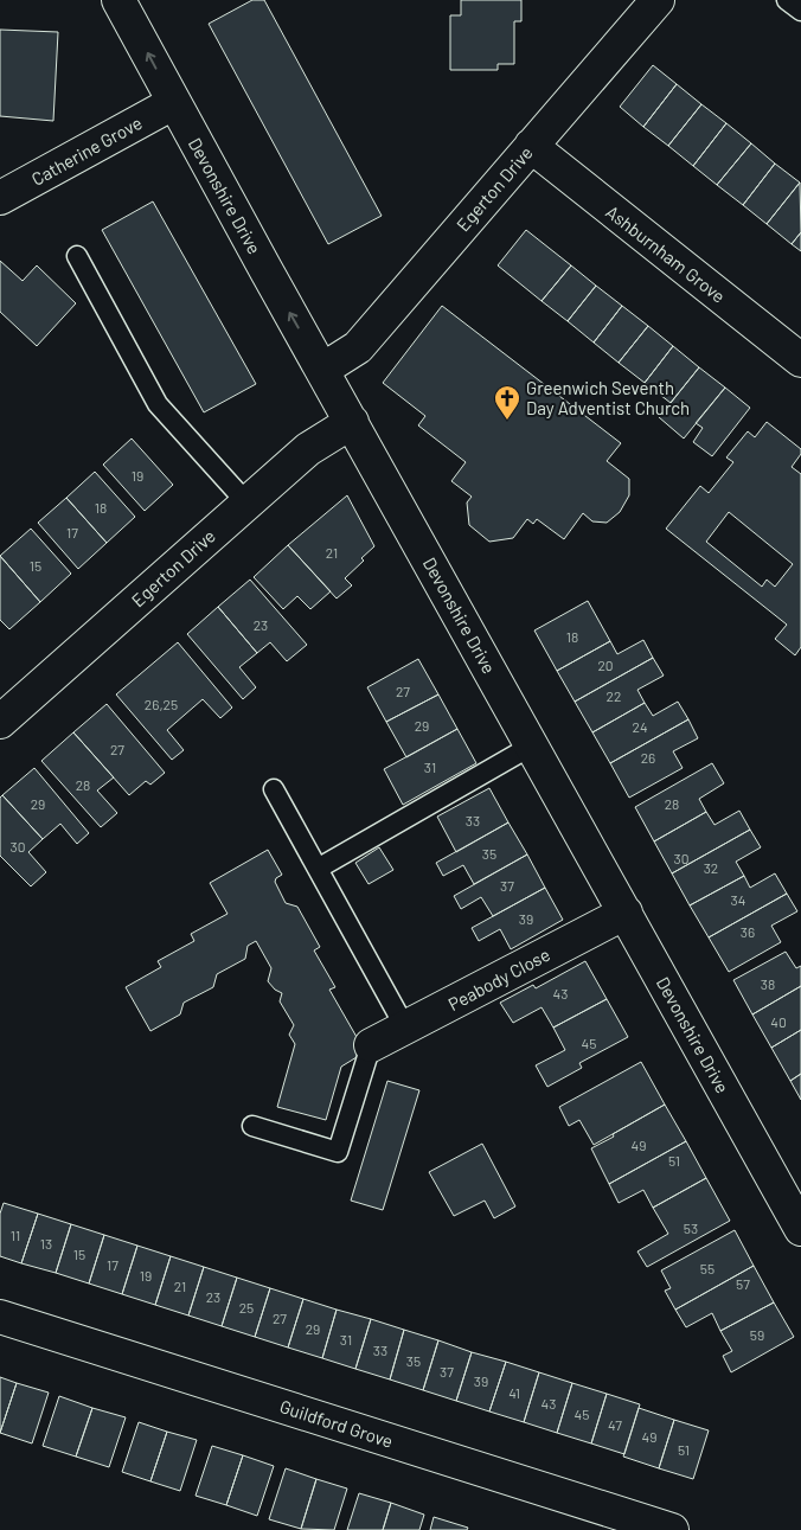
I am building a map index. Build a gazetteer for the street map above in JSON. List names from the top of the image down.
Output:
{
  "streets": {
    "street": [
      "Catherine Grove",
      "Egerton Drive",
      "Devonshire Drive",
      "Ashburnham Grove",
      "Peabody Close",
      "Guildford Grove"
    ]
  },
  "crossings": [
    ["Catherine Grove", "Devonshire Drive"],
    ["Egerton Drive", "Devonshire Drive"],
    ["Egerton Drive", "Ashburnham Grove"],
    ["Devonshire Drive", "Peabody Close"]
  ],
  "places": {
    "church": ["Greenwich Seventh Day Adventist Church"]
  },
  "house_numbers": [
    "19",
    "18",
    "17",
    "21",
    "15",
    "23",
    "18",
    "20",
    "27",
    "22",
    "26,25",
    "29",
    "24",
    "27",
    "26",
    "31",
    "28",
    "29",
    "28",
    "33",
    "30",
    "35",
    "30",
    "32",
    "37",
    "34",
    "39",
    "36",
    "38",
    "43",
    "40",
    "45",
    "49",
    "51",
    "53",
    "11",
    "13",
    "15",
    "17",
    "55",
    "19",
    "57",
    "21",
    "23",
    "25",
    "27",
    "29",
    "59",
    "31",
    "33",
    "35",
    "37",
    "39",
    "41",
    "43",
    "45",
    "47",
    "49",
    "51"
  ]
}
